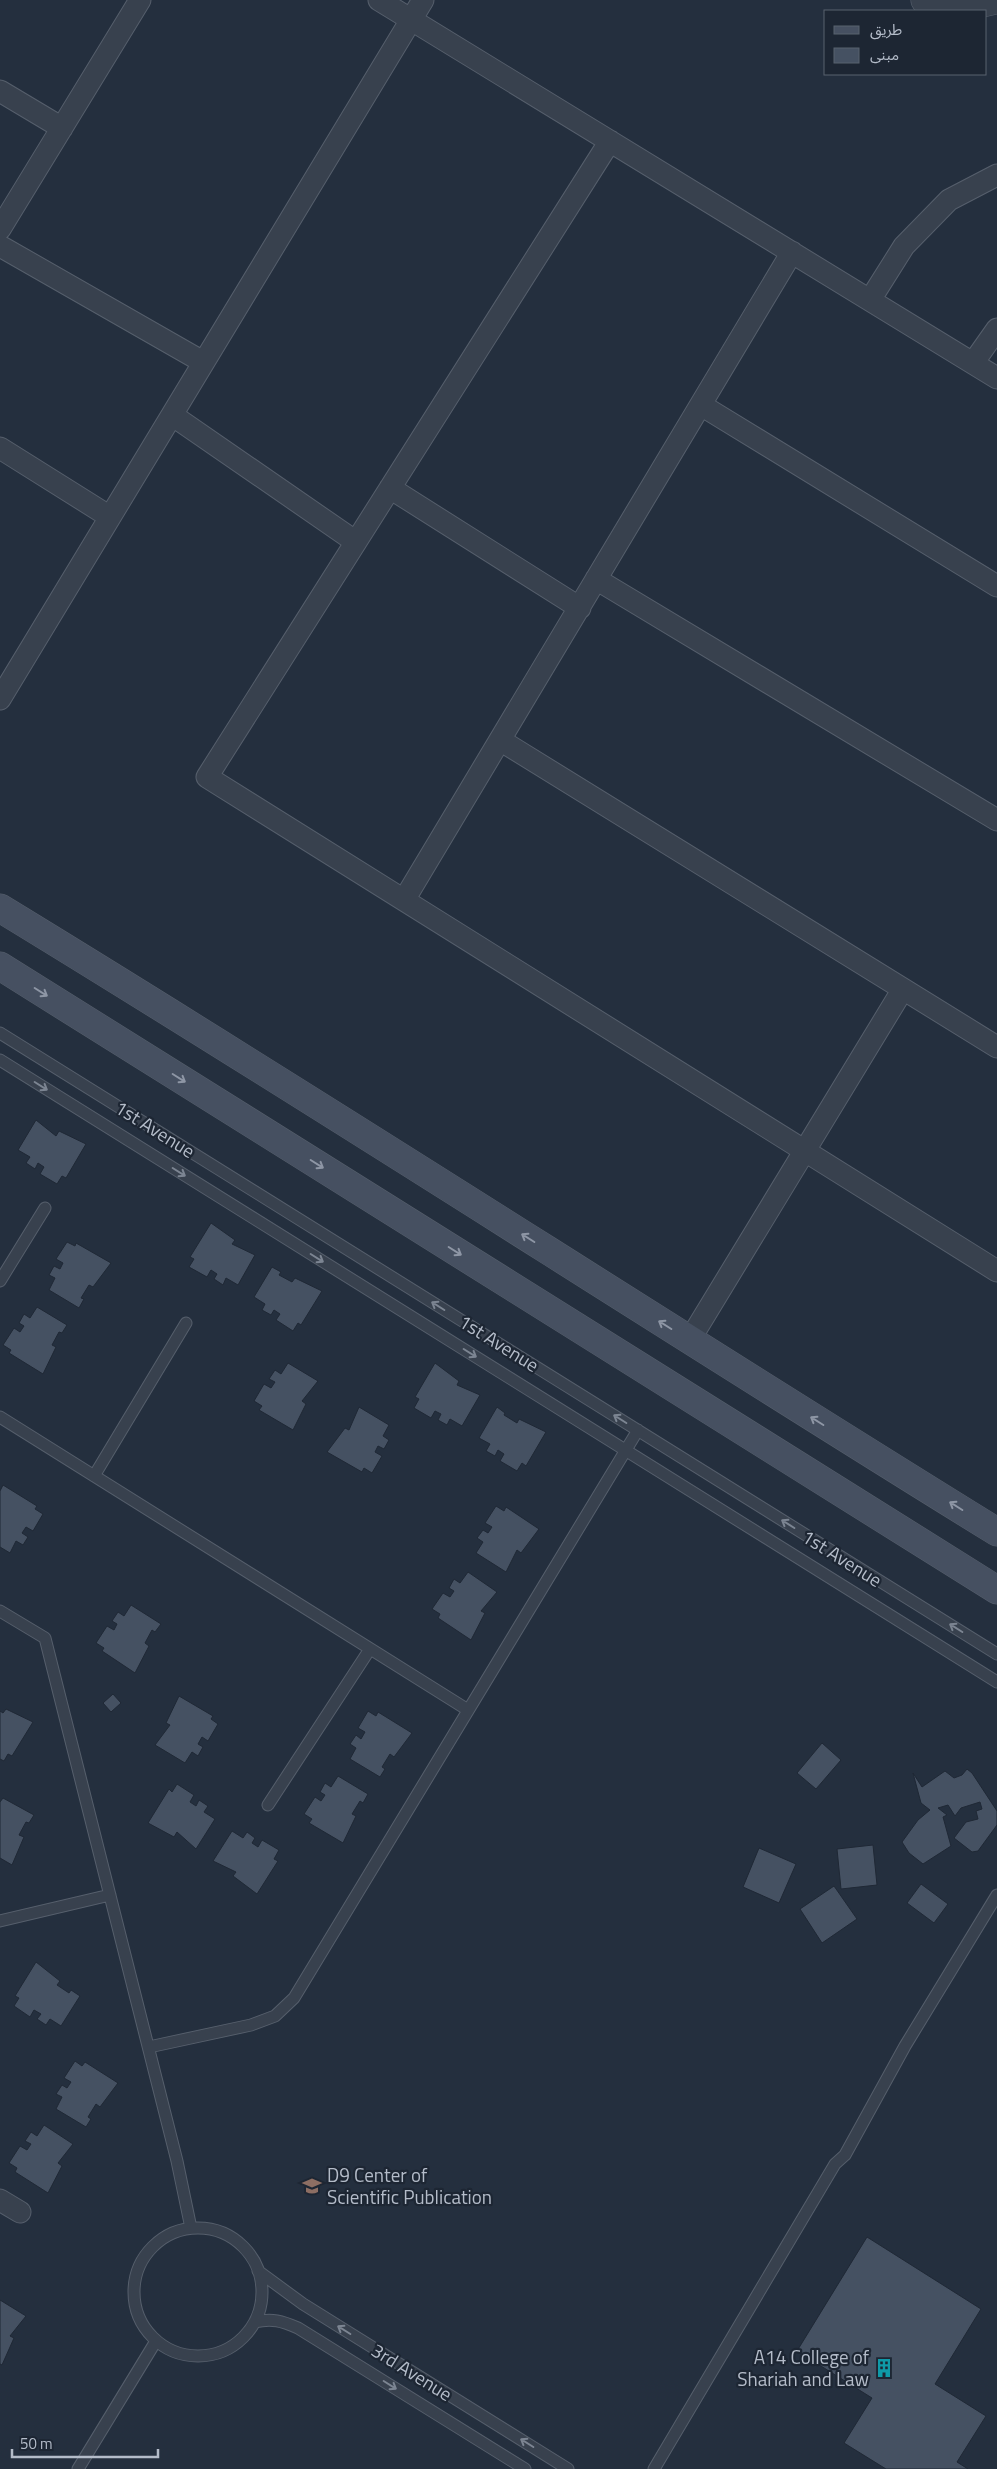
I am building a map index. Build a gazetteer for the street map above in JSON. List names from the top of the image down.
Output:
{
  "streets": {
    "lane": ["1st Avenue", "3rd Avenue"]
  },
  "places": {
    "school or university": ["D9 Center of Scientific Publication"],
    "building": ["A14 College of Shariah and Law"]
  },
  "legend": ["طريق", "مبنى"],
  "scale_bar": "50 m"
}
